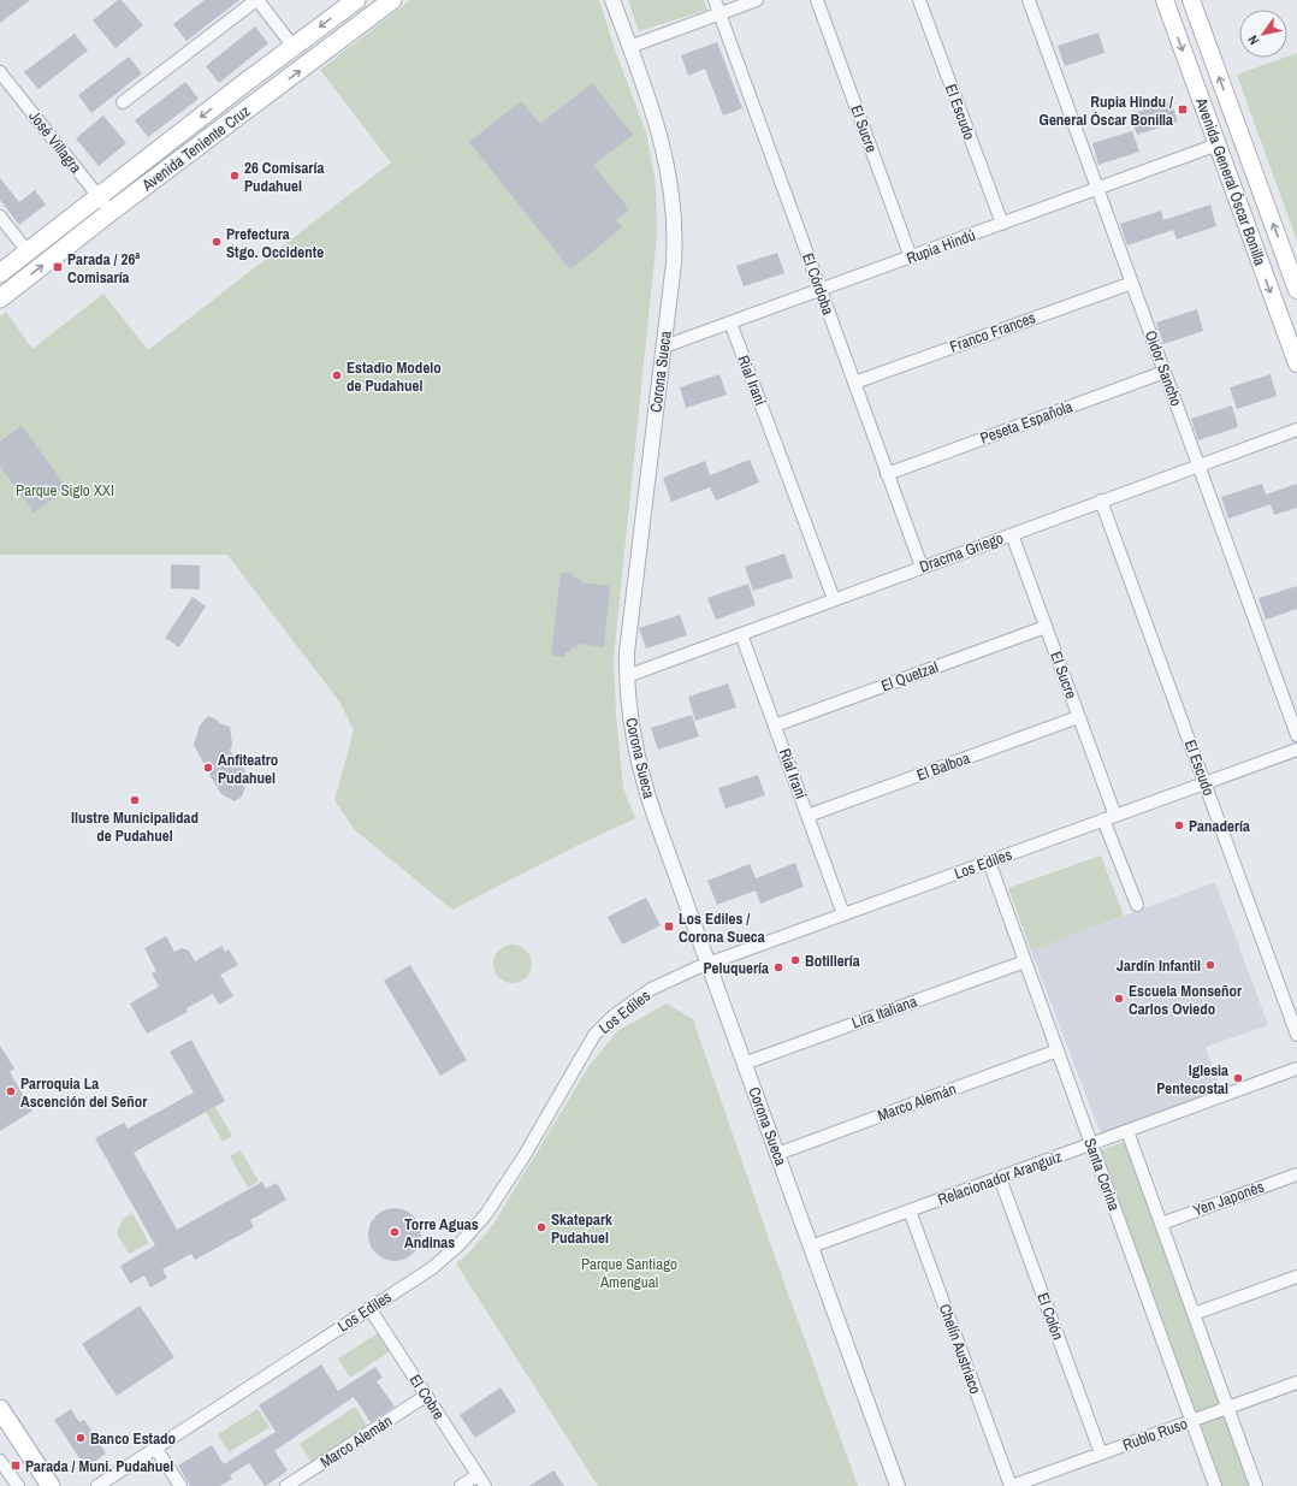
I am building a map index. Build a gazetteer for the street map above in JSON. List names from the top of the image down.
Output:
{
  "streets": {
    "main road": ["Avenida Teniente Cruz", "Avenida General Óscar Bonilla"],
    "street": [
      "El Escudo",
      "El Sucre",
      "José Villagra",
      "Rupia Hindú",
      "El Córdoba",
      "Franco Frances",
      "Oidor Sancho",
      "Corona Sueca",
      "Rial Iraní",
      "Peseta Española",
      "Dracma Griego",
      "El Quetzal",
      "El Balboa",
      "Los Ediles",
      "Lira Italiana",
      "Marco Alemán",
      "Santa Corina",
      "Relacionador Aranguiz",
      "Yen Japonés",
      "El Colón",
      "Chelín Austriaco",
      "El Cobre",
      "Rublo Ruso"
    ]
  },
  "crossings": [
    ["El Escudo", "Rupia Hindú"],
    ["El Escudo", "Dracma Griego"],
    ["El Escudo", "Los Ediles"],
    ["El Sucre", "Rupia Hindú"],
    ["El Sucre", "Dracma Griego"],
    ["El Sucre", "El Quetzal"],
    ["El Sucre", "El Balboa"],
    ["El Sucre", "Los Ediles"],
    ["José Villagra", "Avenida Teniente Cruz"],
    ["Avenida General Óscar Bonilla", "Rupia Hindú"],
    ["Rupia Hindú", "El Córdoba"],
    ["Rupia Hindú", "Oidor Sancho"],
    ["Rupia Hindú", "Corona Sueca"],
    ["Rupia Hindú", "Rial Iraní"],
    ["El Córdoba", "Franco Frances"],
    ["El Córdoba", "Peseta Española"],
    ["El Córdoba", "Dracma Griego"],
    ["Franco Frances", "Oidor Sancho"],
    ["Oidor Sancho", "Peseta Española"],
    ["Oidor Sancho", "Dracma Griego"],
    ["Corona Sueca", "Dracma Griego"],
    ["Corona Sueca", "Los Ediles"],
    ["Corona Sueca", "Lira Italiana"],
    ["Corona Sueca", "Marco Alemán"],
    ["Corona Sueca", "Relacionador Aranguiz"],
    ["Rial Iraní", "Dracma Griego"],
    ["Rial Iraní", "El Quetzal"],
    ["Rial Iraní", "El Balboa"],
    ["Rial Iraní", "Los Ediles"],
    ["Los Ediles", "Santa Corina"],
    ["Los Ediles", "El Cobre"],
    ["Lira Italiana", "Santa Corina"],
    ["Marco Alemán", "Santa Corina"],
    ["Marco Alemán", "El Cobre"],
    ["Santa Corina", "Relacionador Aranguiz"],
    ["Santa Corina", "Rublo Ruso"],
    ["Relacionador Aranguiz", "El Colón"],
    ["Relacionador Aranguiz", "Chelín Austriaco"],
    ["El Colón", "Rublo Ruso"],
    ["Chelín Austriaco", "Rublo Ruso"]
  ],
  "parks": ["Parque Siglo XXI", "Parque Santiago Amengual"],
  "places": {
    "transit": [
      "Rupia Hindu / General Óscar Bonilla",
      "Parada / 26ª Comisaría",
      "Los Ediles / Corona Sueca",
      "Parada / Muni. Pudahuel"
    ],
    "other": [
      "26 Comisaría Pudahuel",
      "Prefectura Stgo. Occidente",
      "Estadio Modelo de Pudahuel",
      "Anfiteatro Pudahuel",
      "Ilustre Municipalidad de Pudahuel",
      "Panadería",
      "Botillería",
      "Jardín Infantil",
      "Peluquería",
      "Escuela Monseñor Carlos Oviedo",
      "Iglesia Pentecostal",
      "Parroquia La Ascención del Señor",
      "Skatepark Pudahuel",
      "Torre Aguas Andinas",
      "Banco Estado"
    ]
  },
  "north": "bottom left"
}
